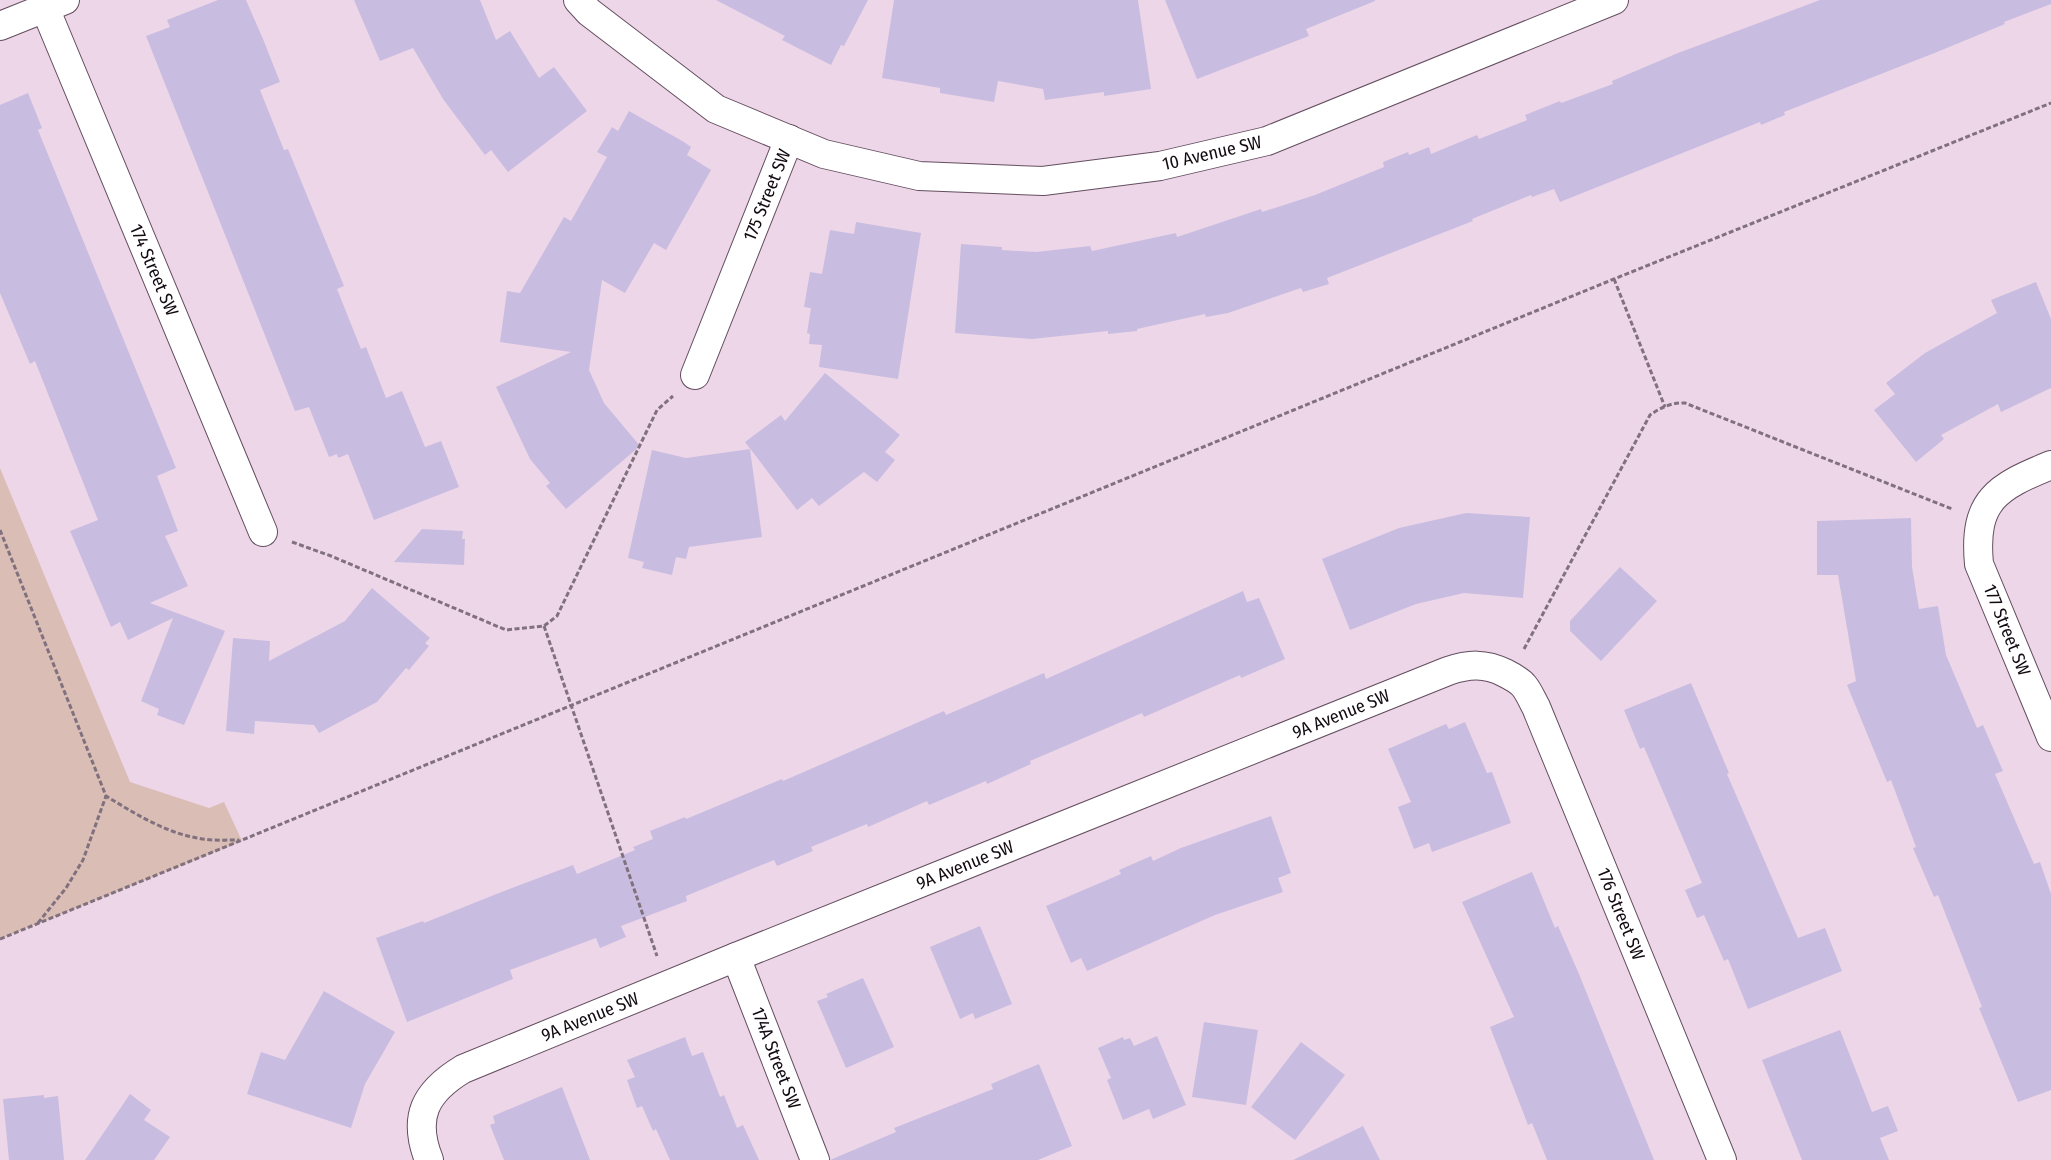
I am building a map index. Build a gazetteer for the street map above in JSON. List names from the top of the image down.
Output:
{
  "streets": {
    "street": [
      "10 Avenue SW",
      "175 Street SW",
      "174 Street SW",
      "177 Street SW",
      "9A Avenue SW",
      "176 Street SW",
      "174A Street SW"
    ]
  },
  "crossings": [
    ["10 Avenue SW", "175 Street SW"],
    ["9A Avenue SW", "176 Street SW"],
    ["9A Avenue SW", "174A Street SW"]
  ]
}
